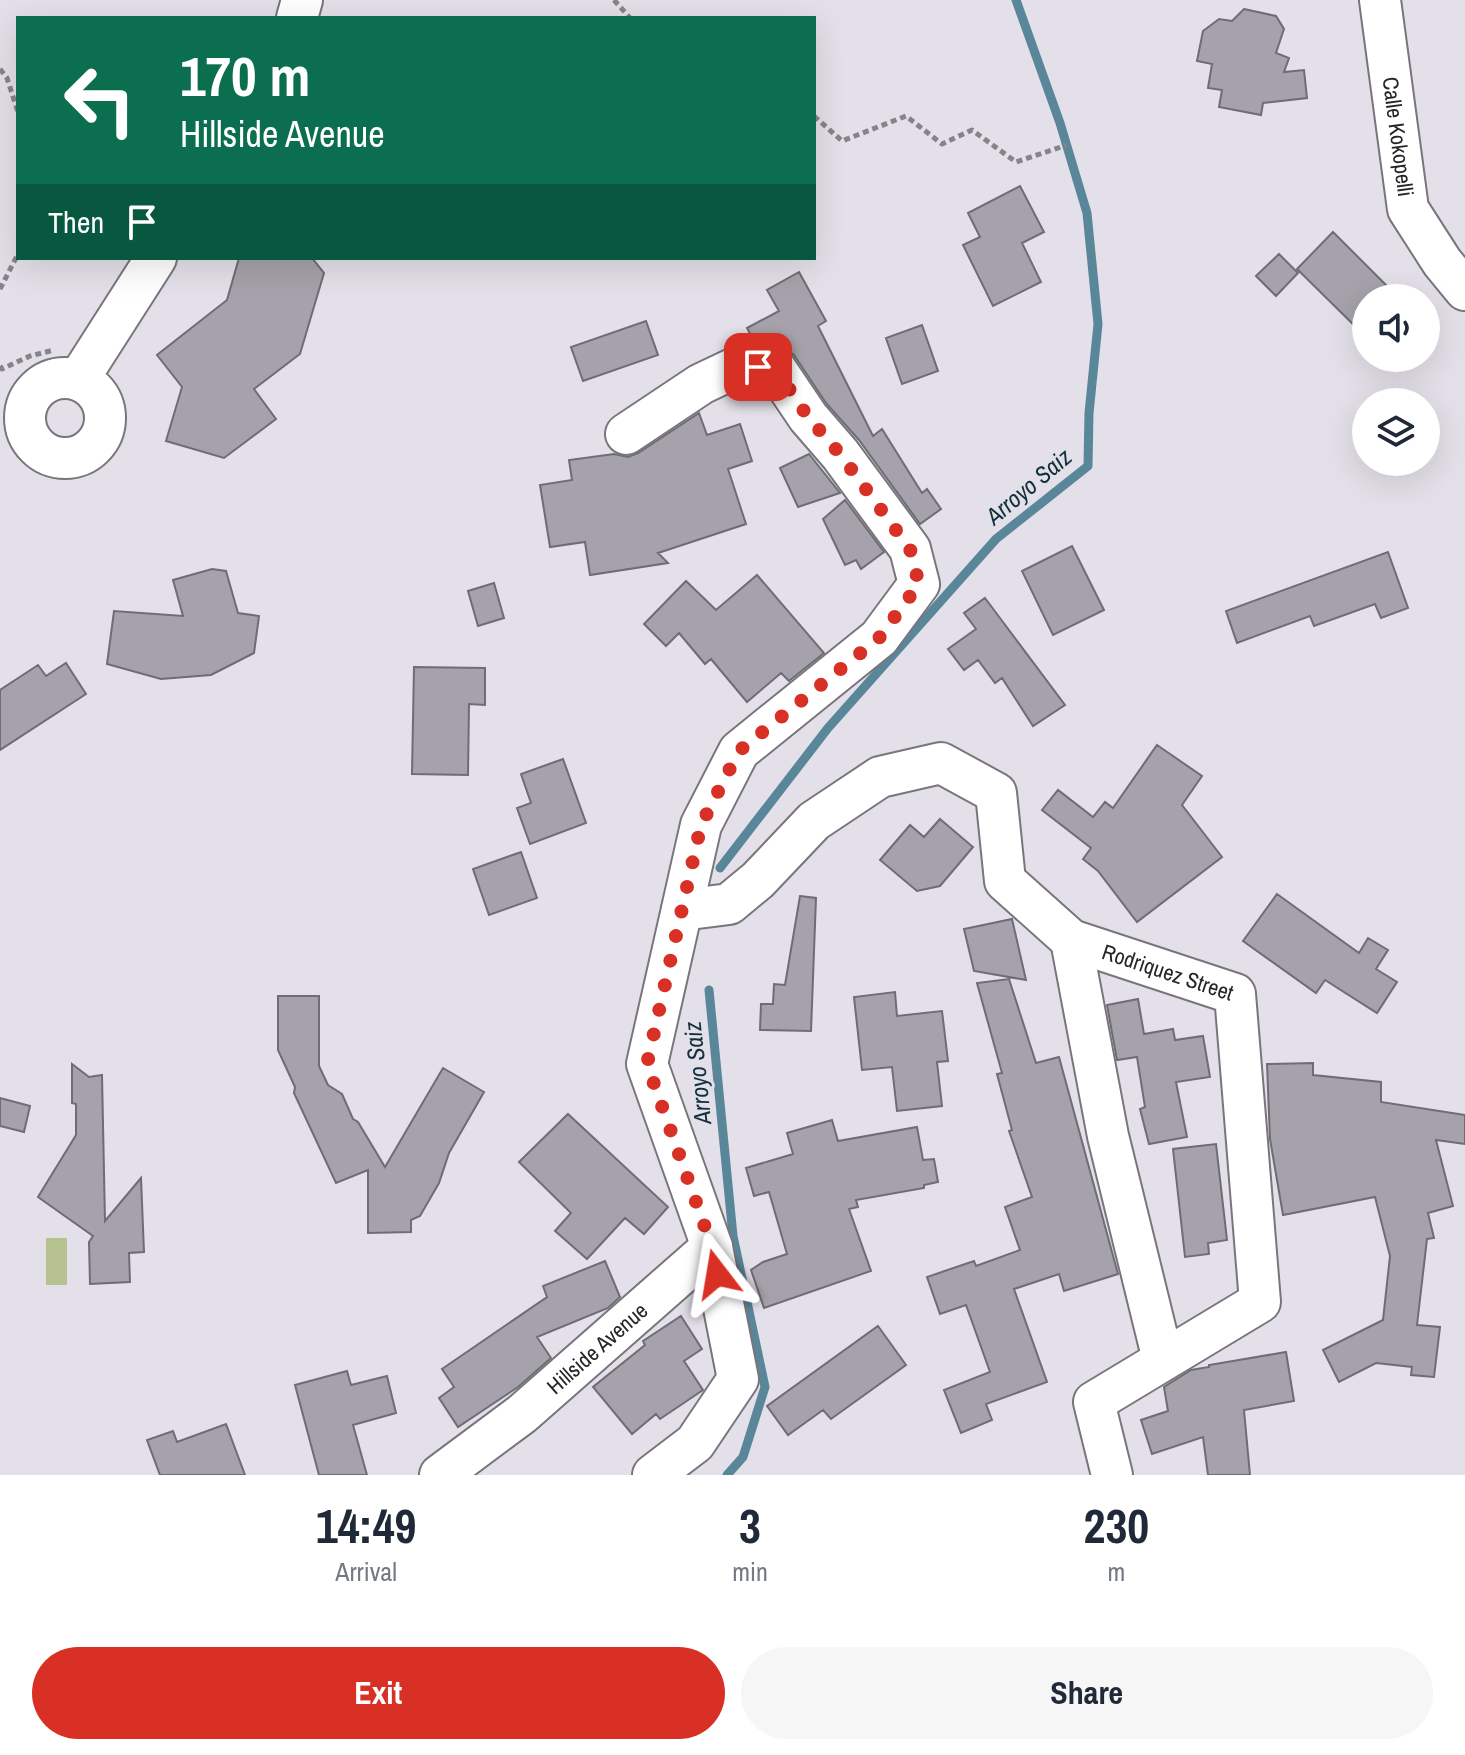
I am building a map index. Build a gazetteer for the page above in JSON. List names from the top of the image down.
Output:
{
  "streets": {
    "street": ["Calle Kokopelli", "Rodriquez Street", "Hillside Avenue"]
  },
  "water": ["Arroyo Saiz"],
  "page": {
    "turn": ["170 m", "Hillside Avenue"],
    "then": "Then",
    "eta": [
      "14:49",
      "Arrival",
      "3",
      "min",
      "230",
      "m"
    ],
    "buttons": ["Exit", "Share"]
  }
}
